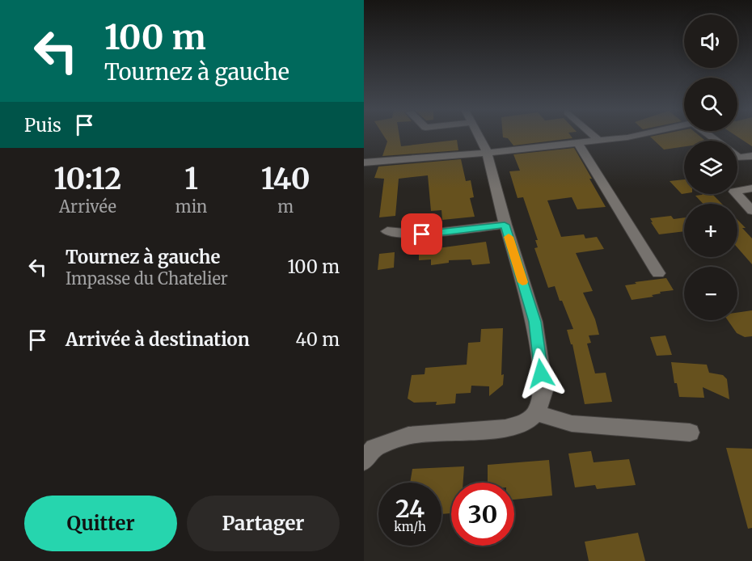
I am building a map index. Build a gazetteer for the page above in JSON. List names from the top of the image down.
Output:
{
  "page": {
    "turn": ["100 m", "Tournez à gauche"],
    "map_buttons": ["+", "−"],
    "then": "Puis",
    "eta": [
      "10:12",
      "Arrivée",
      "1",
      "min",
      "140",
      "m"
    ],
    "list": [
      {
        "name": "Tournez à gauche",
        "note": "Impasse du Chatelier",
        "value": "100 m"
      },
      {
        "name": "Arrivée à destination",
        "value": "40 m"
      }
    ],
    "speed": "24 km/h",
    "limit": "30",
    "buttons": ["Quitter", "Partager"]
  }
}
